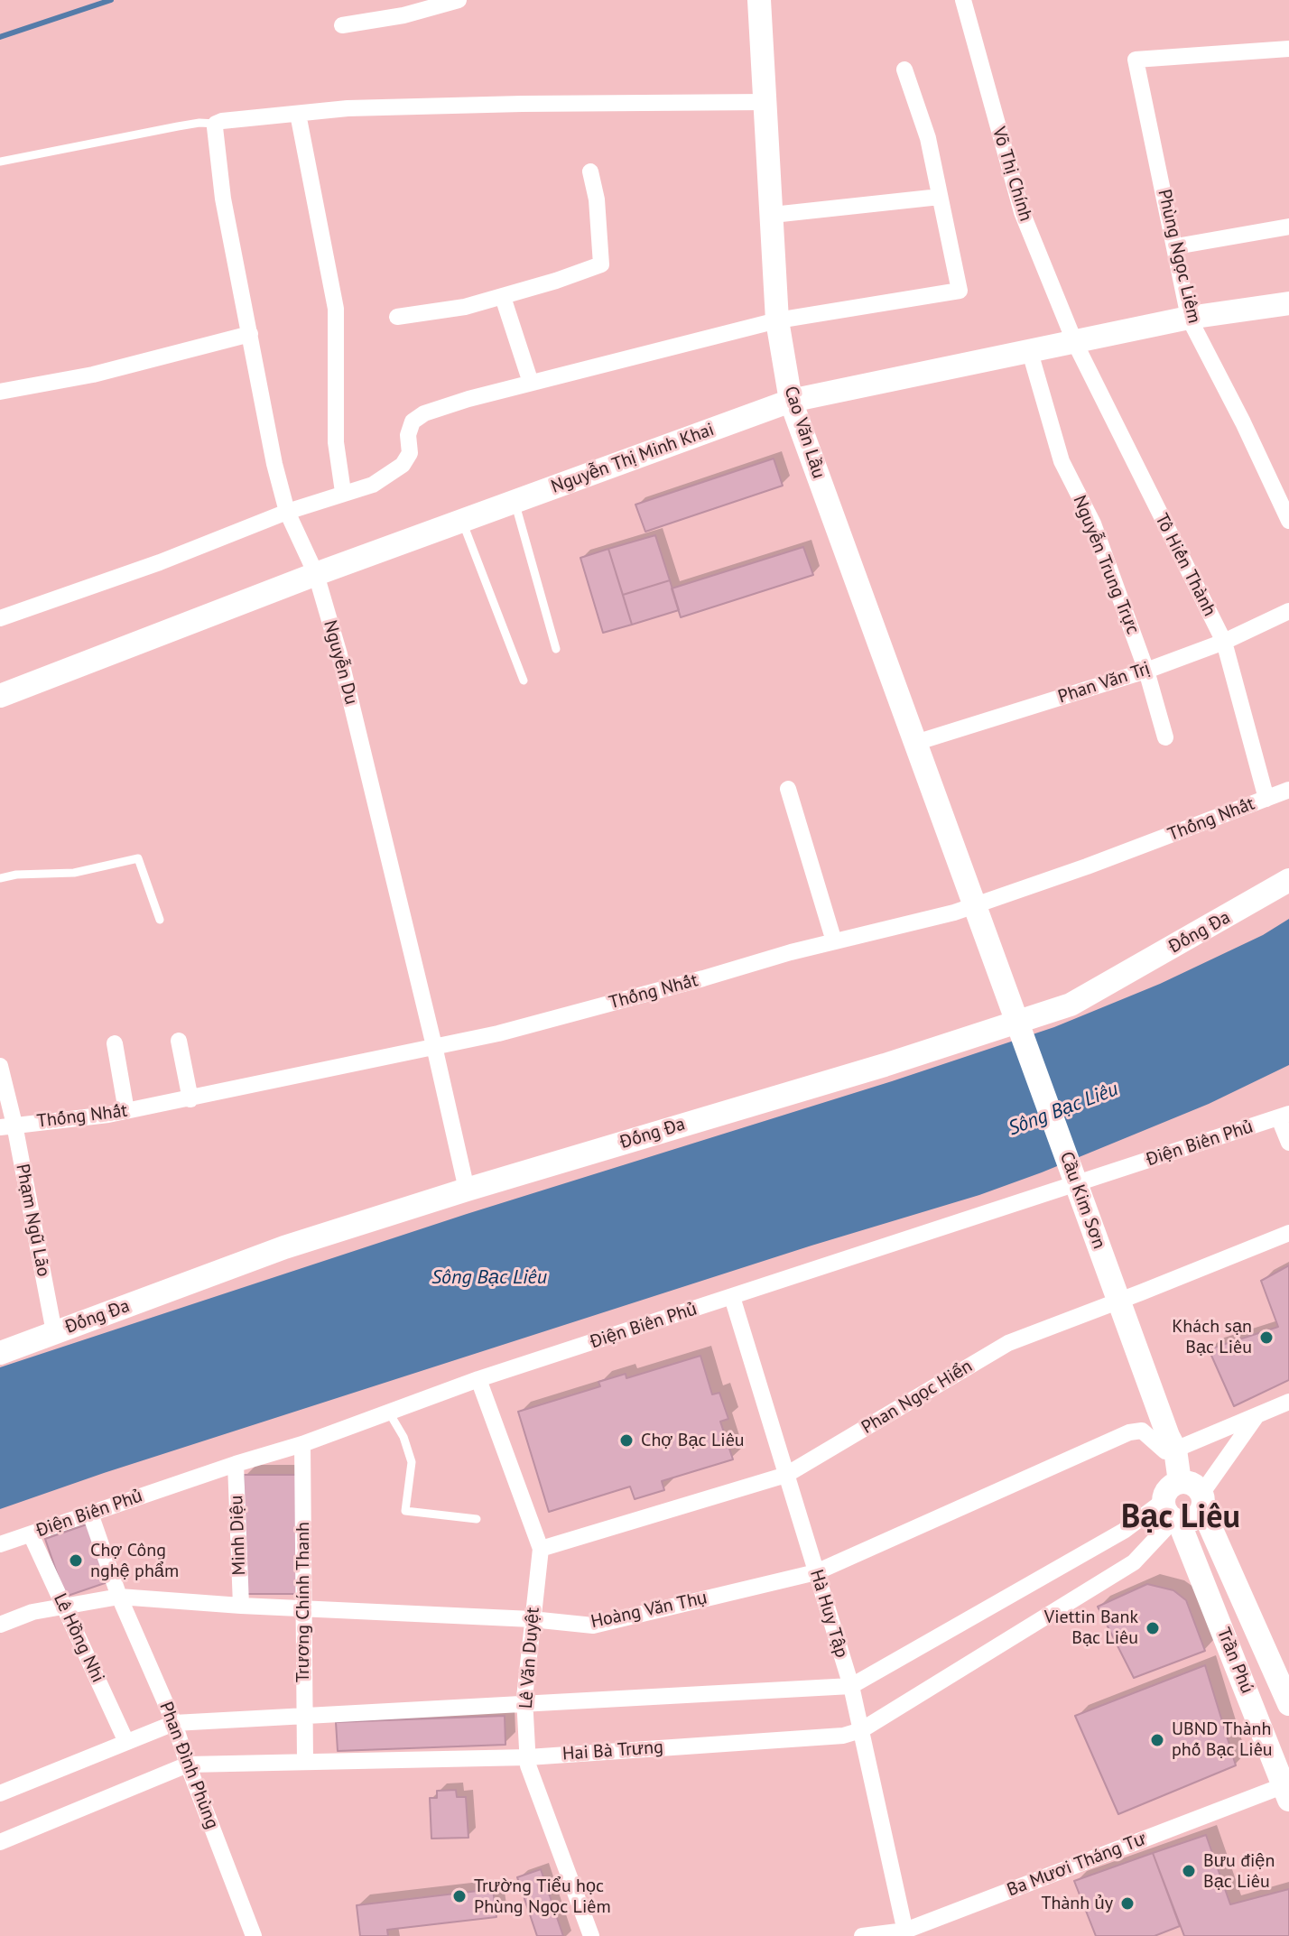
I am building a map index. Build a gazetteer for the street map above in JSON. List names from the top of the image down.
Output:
{
  "streets": {
    "main road": [
      "Cao Văn Lầu",
      "Nguyễn Thị Minh Khai",
      "Đống Đa",
      "Cầu Kim Sơn",
      "Trần Phú"
    ],
    "street": [
      "Võ Thị Chính",
      "Phùng Ngọc Liêm",
      "Nguyễn Trung Trực",
      "Tô Hiến Thành",
      "Nguyễn Du",
      "Phan Văn Trị",
      "Thống Nhất",
      "Điện Biên Phủ",
      "Phạm Ngũ Lão",
      "Phan Ngọc Hiển",
      "Minh Diệu",
      "Trương Chính Thanh",
      "Hoàng Văn Thụ",
      "Hà Huy Tập",
      "Lê Hồng Nhi",
      "Lê Văn Duyệt",
      "Hai Bà Trưng",
      "Phan Đình Phùng",
      "Ba Mươi Tháng Tư"
    ]
  },
  "crossings": [
    ["Võ Thị Chính", "Nguyễn Thị Minh Khai"],
    ["Võ Thị Chính", "Tô Hiến Thành"],
    ["Phùng Ngọc Liêm", "Nguyễn Thị Minh Khai"],
    ["Cao Văn Lầu", "Nguyễn Thị Minh Khai"],
    ["Cao Văn Lầu", "Phan Văn Trị"],
    ["Cao Văn Lầu", "Cầu Kim Sơn"],
    ["Nguyễn Thị Minh Khai", "Nguyễn Trung Trực"],
    ["Nguyễn Thị Minh Khai", "Tô Hiến Thành"],
    ["Nguyễn Thị Minh Khai", "Nguyễn Du"],
    ["Nguyễn Trung Trực", "Phan Văn Trị"],
    ["Tô Hiến Thành", "Phan Văn Trị"],
    ["Tô Hiến Thành", "Thống Nhất"],
    ["Nguyễn Du", "Thống Nhất"],
    ["Nguyễn Du", "Đống Đa"],
    ["Thống Nhất", "Phạm Ngũ Lão"],
    ["Đống Đa", "Phạm Ngũ Lão"],
    ["Điện Biên Phủ", "Minh Diệu"],
    ["Điện Biên Phủ", "Trương Chính Thanh"],
    ["Điện Biên Phủ", "Hà Huy Tập"],
    ["Điện Biên Phủ", "Lê Hồng Nhi"],
    ["Điện Biên Phủ", "Lê Văn Duyệt"],
    ["Điện Biên Phủ", "Phan Đình Phùng"],
    ["Cầu Kim Sơn", "Hoàng Văn Thụ"],
    ["Phan Ngọc Hiển", "Hà Huy Tập"],
    ["Phan Ngọc Hiển", "Lê Văn Duyệt"],
    ["Minh Diệu", "Hoàng Văn Thụ"],
    ["Trương Chính Thanh", "Hoàng Văn Thụ"],
    ["Trương Chính Thanh", "Hai Bà Trưng"],
    ["Hoàng Văn Thụ", "Hà Huy Tập"],
    ["Hoàng Văn Thụ", "Lê Hồng Nhi"],
    ["Hoàng Văn Thụ", "Lê Văn Duyệt"],
    ["Hoàng Văn Thụ", "Phan Đình Phùng"],
    ["Hà Huy Tập", "Hai Bà Trưng"],
    ["Hà Huy Tập", "Ba Mươi Tháng Tư"],
    ["Lê Văn Duyệt", "Hai Bà Trưng"],
    ["Trần Phú", "Hai Bà Trưng"],
    ["Trần Phú", "Ba Mươi Tháng Tư"],
    ["Hai Bà Trưng", "Phan Đình Phùng"]
  ],
  "districts": ["Bạc Liêu"],
  "water": ["Sông Bạc Liêu"],
  "places": [
    "Khách sạn Bạc Liêu",
    "Chợ Bạc Liêu",
    "Chợ Công nghệ phẩm",
    "Viettin Bank Bạc Liêu",
    "UBND Thành phố Bạc Liêu",
    "Bưu điện Bạc Liêu",
    "Trường Tiểu học Phùng Ngọc Liêm",
    "Thành ủy"
  ]
}
